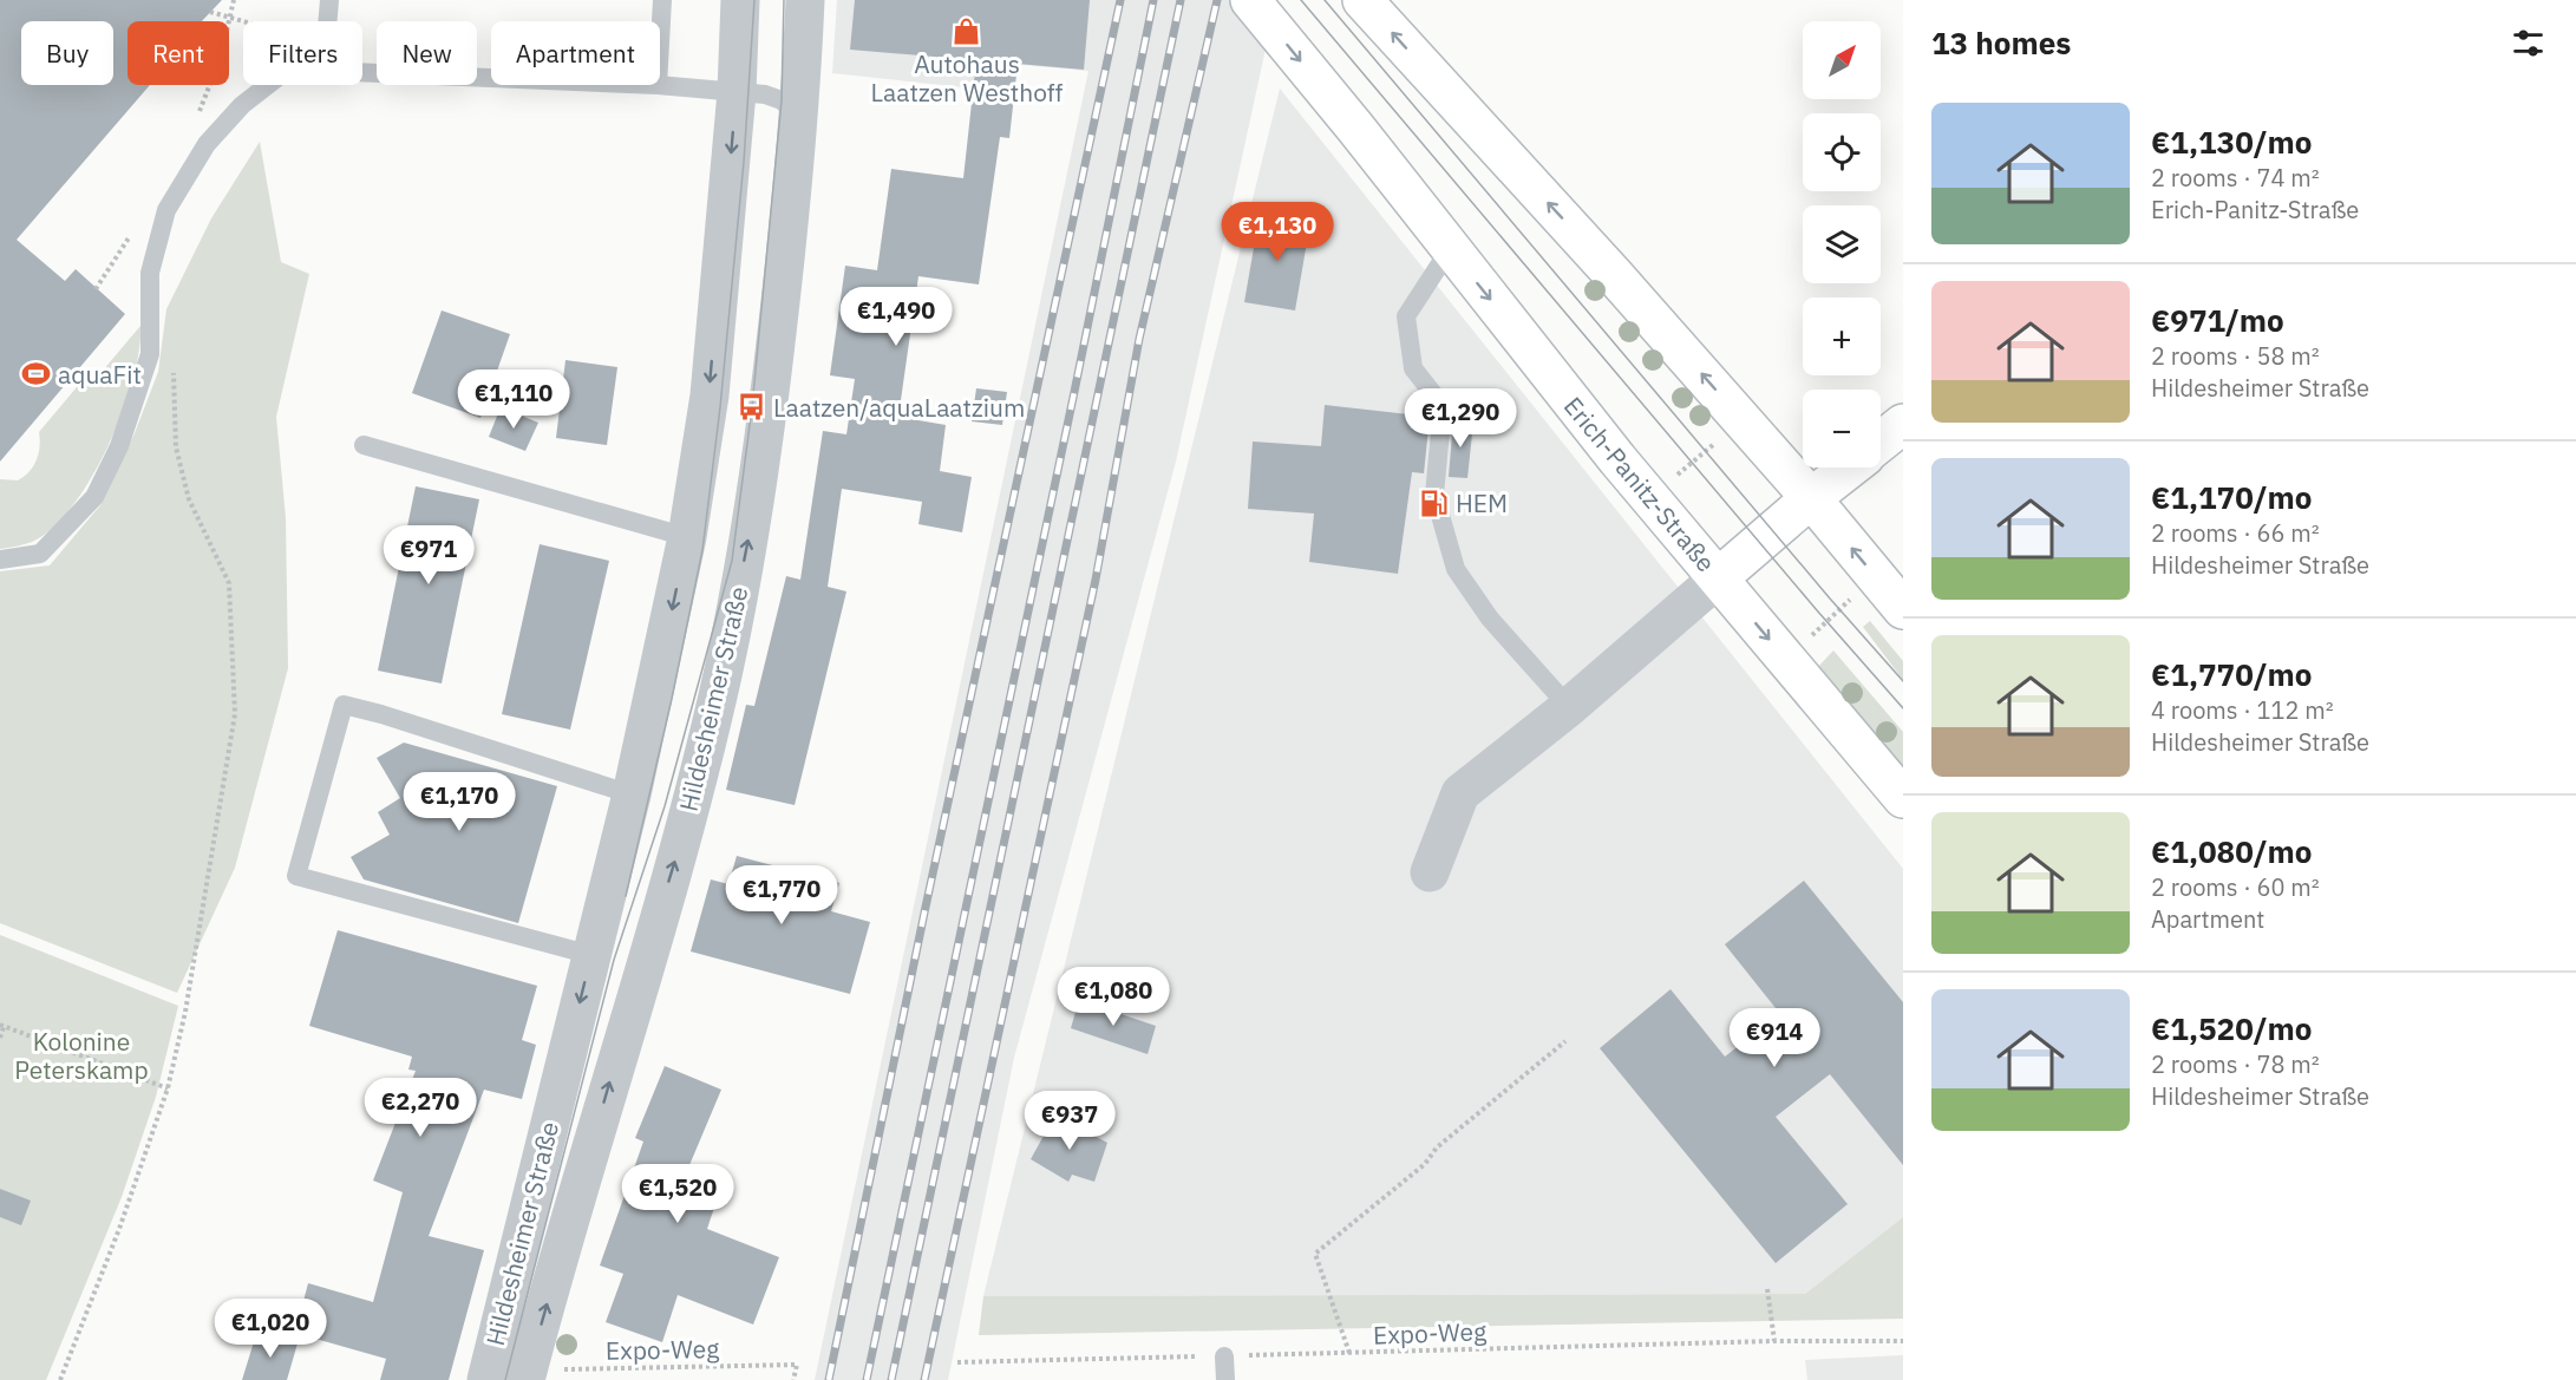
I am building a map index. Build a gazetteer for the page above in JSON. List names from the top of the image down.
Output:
{
  "streets": {
    "main road": ["Erich-Panitz-Straße"],
    "street": ["Hildesheimer Straße"],
    "path": ["Expo-Weg"]
  },
  "crossings": [
    ["Hildesheimer Straße", "Expo-Weg"]
  ],
  "parks": ["Kolonine Peterskamp"],
  "places": {
    "shop": ["Autohaus Laatzen Westhoff"],
    "sports": ["aquaFit"],
    "bus stop": ["Laatzen/aquaLaatzium"],
    "fuel station": ["HEM"]
  },
  "north": "top right",
  "page": {
    "heading": "13 homes",
    "map_buttons": ["+", "−"],
    "chip": [
      "Buy",
      "Rent",
      "Filters",
      "New",
      "Apartment"
    ],
    "list": [
      {
        "name": "€1,130/mo",
        "note": "2 rooms · 74 m² · Erich-Panitz-Straße"
      },
      {
        "name": "€971/mo",
        "note": "2 rooms · 58 m² · Hildesheimer Straße"
      },
      {
        "name": "€1,170/mo",
        "note": "2 rooms · 66 m² · Hildesheimer Straße"
      },
      {
        "name": "€1,770/mo",
        "note": "4 rooms · 112 m² · Hildesheimer Straße"
      },
      {
        "name": "€1,080/mo",
        "note": "2 rooms · 60 m² · Apartment"
      },
      {
        "name": "€1,520/mo",
        "note": "2 rooms · 78 m² · Hildesheimer Straße"
      }
    ],
    "price": [
      "€1,130",
      "€1,490",
      "€1,110",
      "€1,290",
      "€971",
      "€1,170",
      "€1,770",
      "€1,080",
      "€914",
      "€2,270",
      "€937",
      "€1,520",
      "€1,020"
    ]
  }
}
